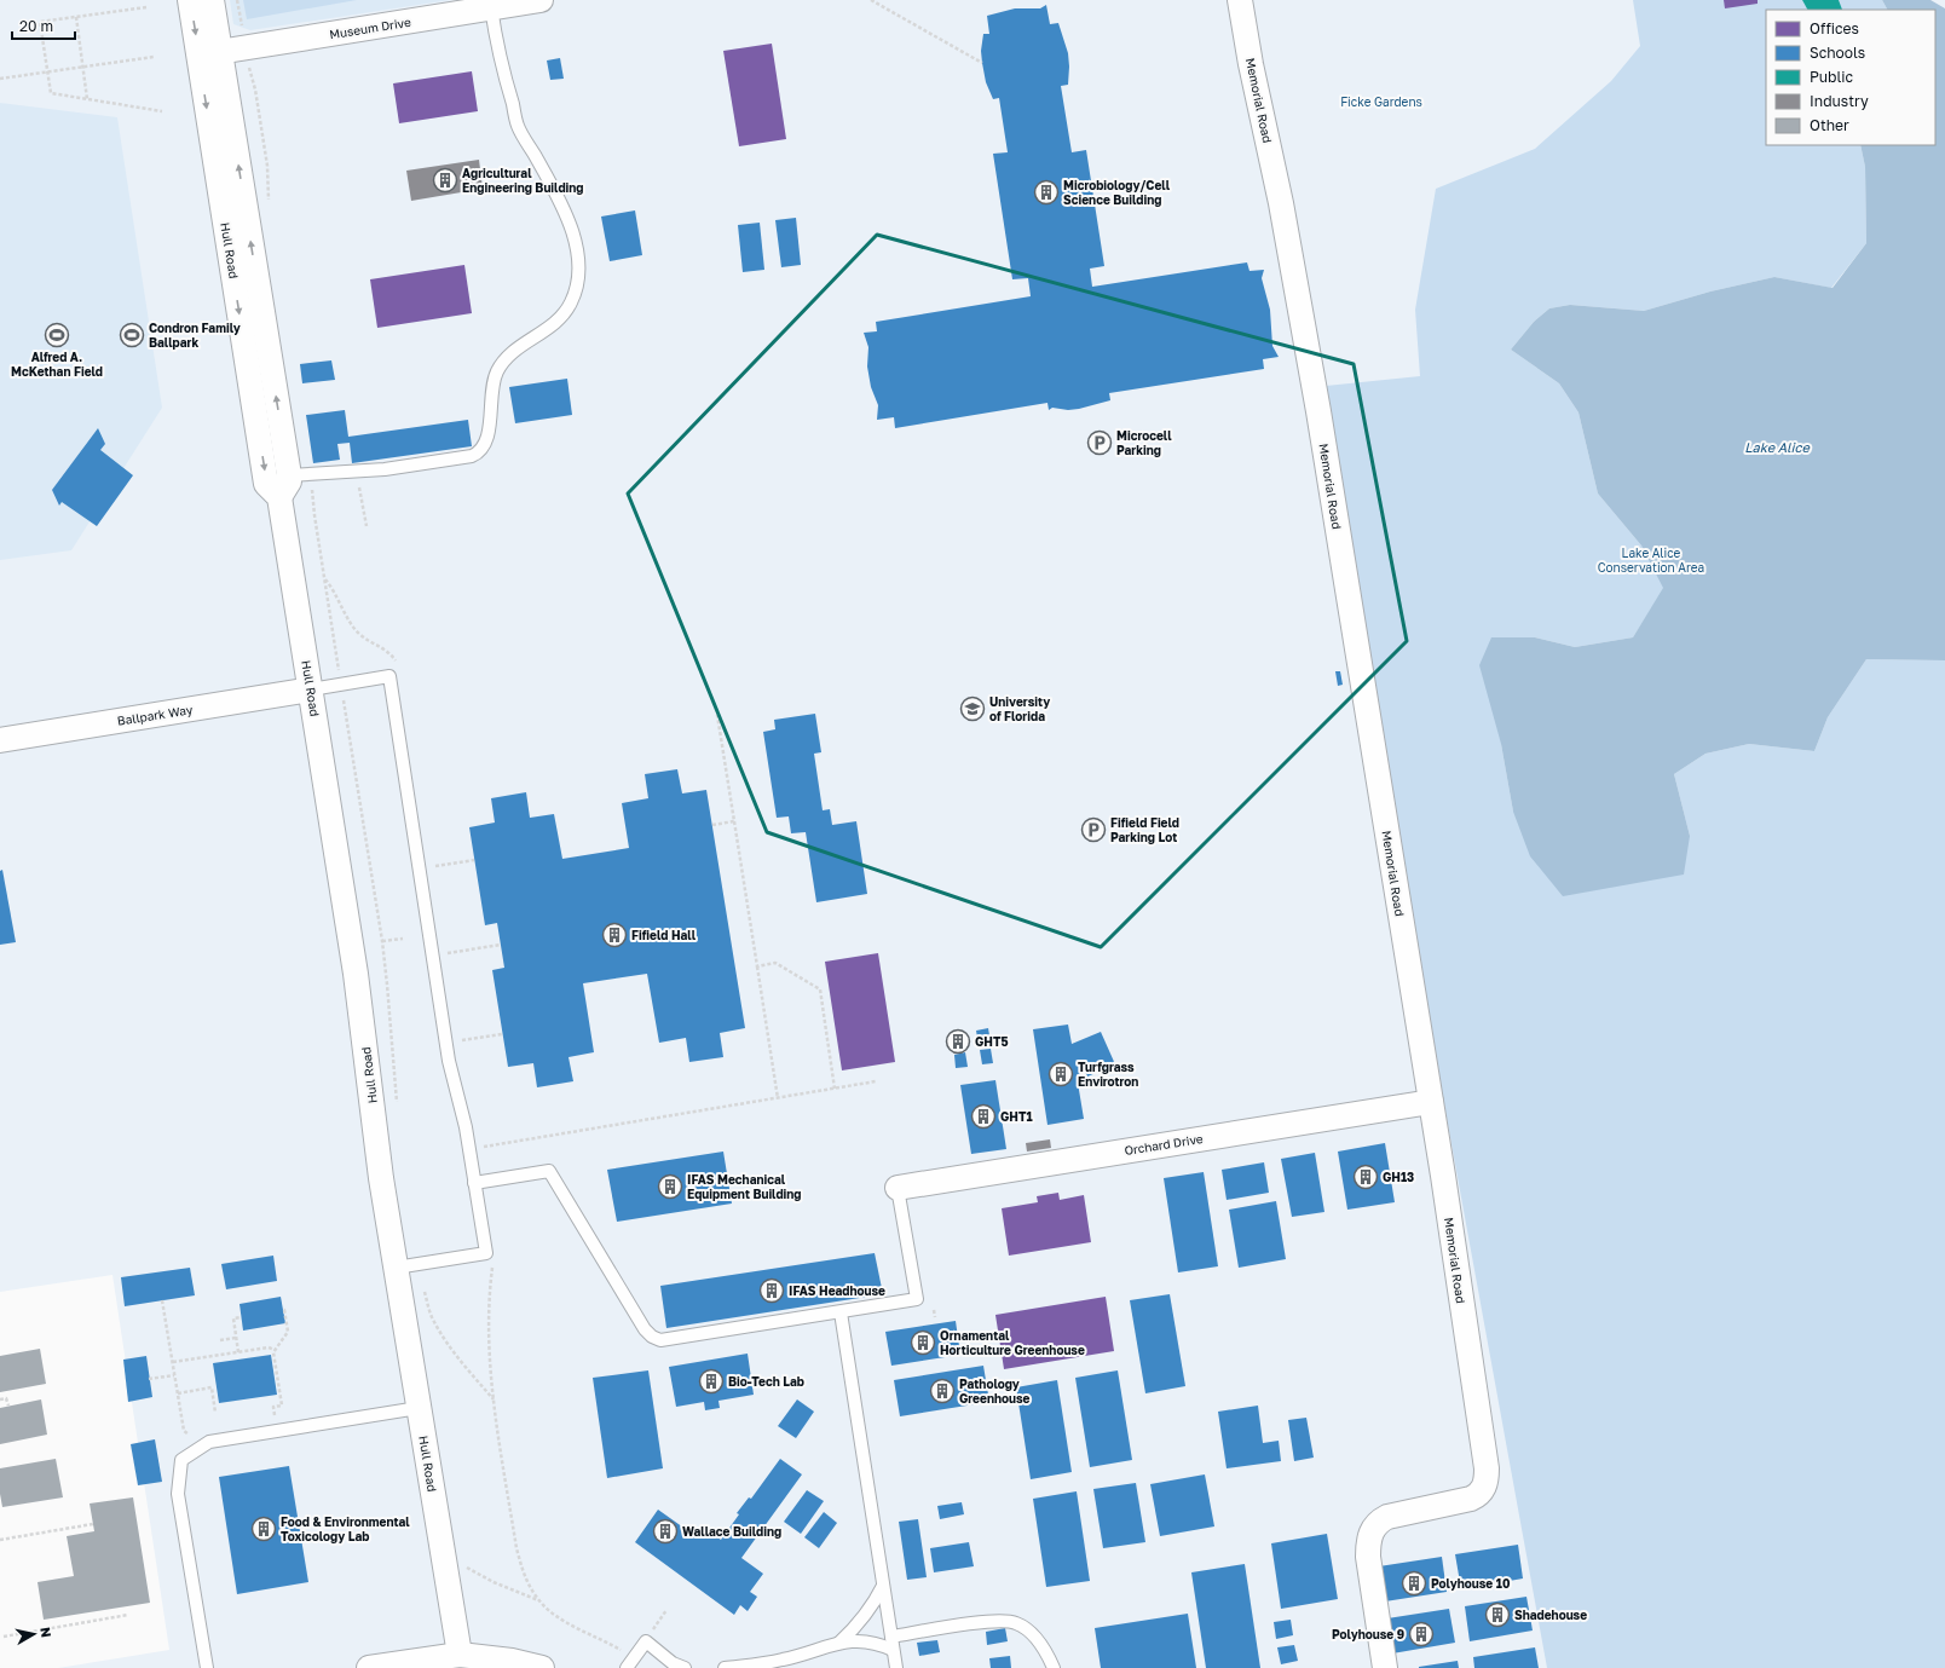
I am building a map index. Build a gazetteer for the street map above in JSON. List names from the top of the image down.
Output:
{
  "streets": {
    "street": [
      "Museum Drive",
      "Memorial Road",
      "Hull Road",
      "Ballpark Way",
      "Orchard Drive"
    ]
  },
  "crossings": [
    ["Museum Drive", "Hull Road"],
    ["Memorial Road", "Orchard Drive"],
    ["Hull Road", "Ballpark Way"]
  ],
  "water": ["Lake Alice"],
  "parks": ["Ficke Gardens", "Lake Alice Conservation Area"],
  "places": {
    "building": [
      "Agricultural Engineering Building",
      "Microbiology/Cell Science Building",
      "Fifield Hall",
      "GHT5",
      "Turfgrass Envirotron",
      "GHT1",
      "GH13",
      "IFAS Mechanical Equipment Building",
      "IFAS Headhouse",
      "Ornamental Horticulture Greenhouse",
      "Bio-Tech Lab",
      "Pathology Greenhouse",
      "Food & Environmental Toxicology Lab",
      "Wallace Building",
      "Polyhouse 10",
      "Shadehouse",
      "Polyhouse 9"
    ],
    "sports": ["Alfred A. McKethan Field", "Condron Family Ballpark"],
    "parking": ["Microcell Parking", "Fifield Field Parking Lot"],
    "school or university": ["University of Florida"]
  },
  "legend": [
    "Offices",
    "Schools",
    "Public",
    "Industry",
    "Other"
  ],
  "scale_bar": "20 m",
  "north": "right"
}
